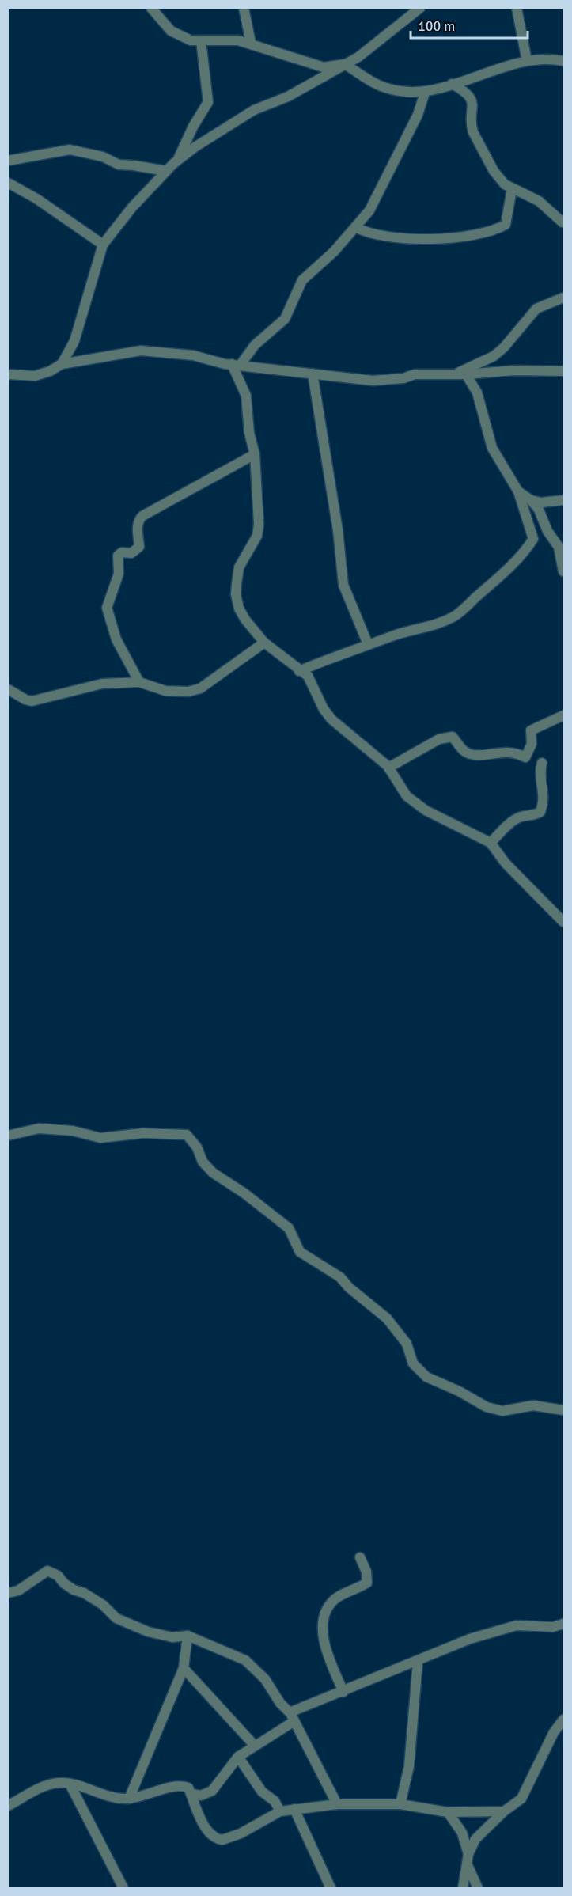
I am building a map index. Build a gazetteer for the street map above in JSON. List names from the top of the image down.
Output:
{
  "scale_bar": "100 m"
}
